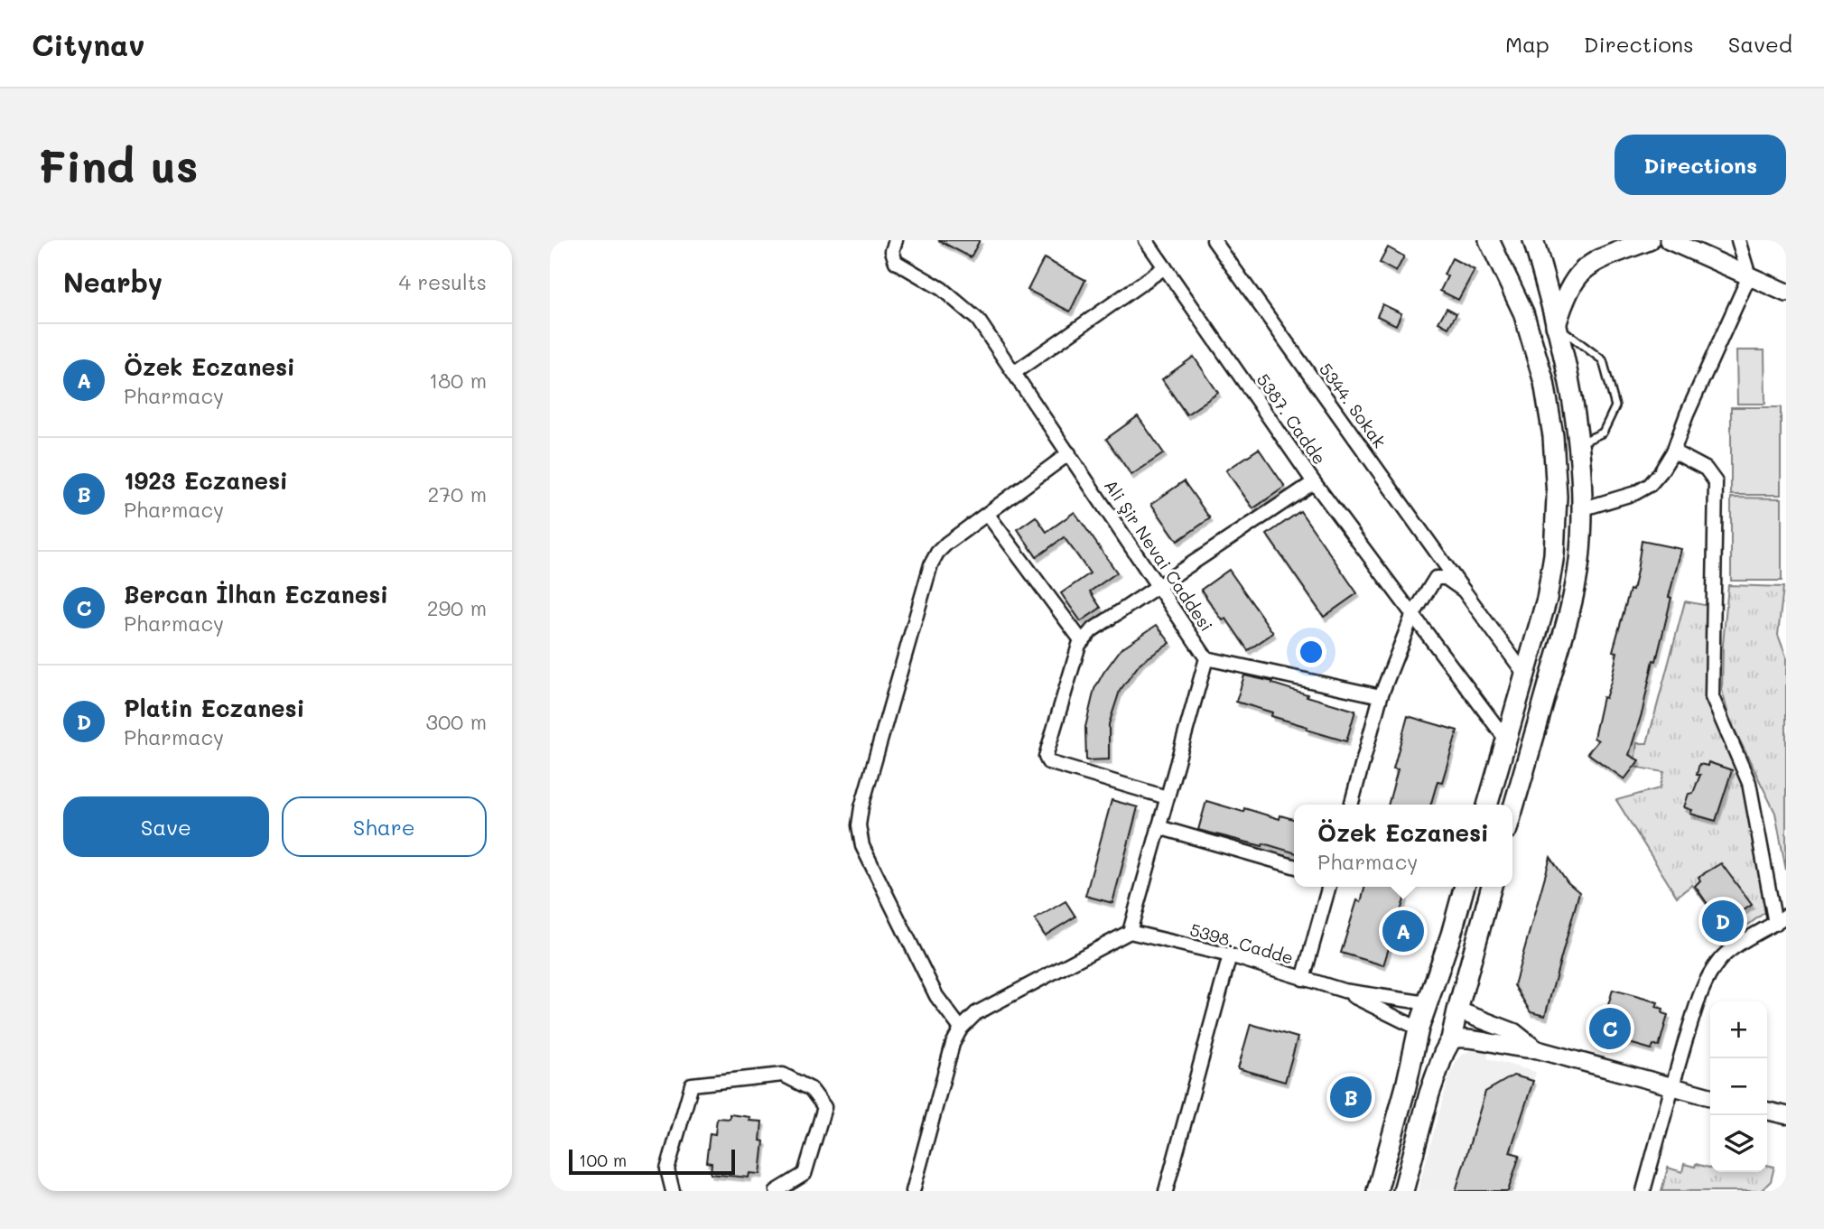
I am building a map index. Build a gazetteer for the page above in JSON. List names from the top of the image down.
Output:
{
  "streets": {
    "street": [
      "5344. Sokak",
      "5387. Cadde",
      "Ali Şir Nevai Caddesi",
      "5398. Cadde"
    ]
  },
  "crossings": [
    ["Ali Şir Nevai Caddesi", "5398. Cadde"]
  ],
  "scale_bar": "100 m",
  "page": {
    "header": "Citynav",
    "nav": ["Map", "Directions", "Saved"],
    "buttons": [
      "Directions",
      ["Save", "Share"]
    ],
    "title": "Find us",
    "heading": ["Nearby", "4 results"],
    "list": [
      {
        "mark": "A",
        "name": "Özek Eczanesi",
        "note": "Pharmacy",
        "value": "180 m"
      },
      {
        "mark": "B",
        "name": "1923 Eczanesi",
        "note": "Pharmacy",
        "value": "270 m"
      },
      {
        "mark": "C",
        "name": "Bercan İlhan Eczanesi",
        "note": "Pharmacy",
        "value": "290 m"
      },
      {
        "mark": "D",
        "name": "Platin Eczanesi",
        "note": "Pharmacy",
        "value": "300 m"
      }
    ],
    "popup": ["Özek Eczanesi", "Pharmacy"],
    "pins": [
      "D",
      "A",
      "C",
      "B"
    ],
    "map_buttons": ["+", "−"],
    "scale": "100 m"
  }
}
